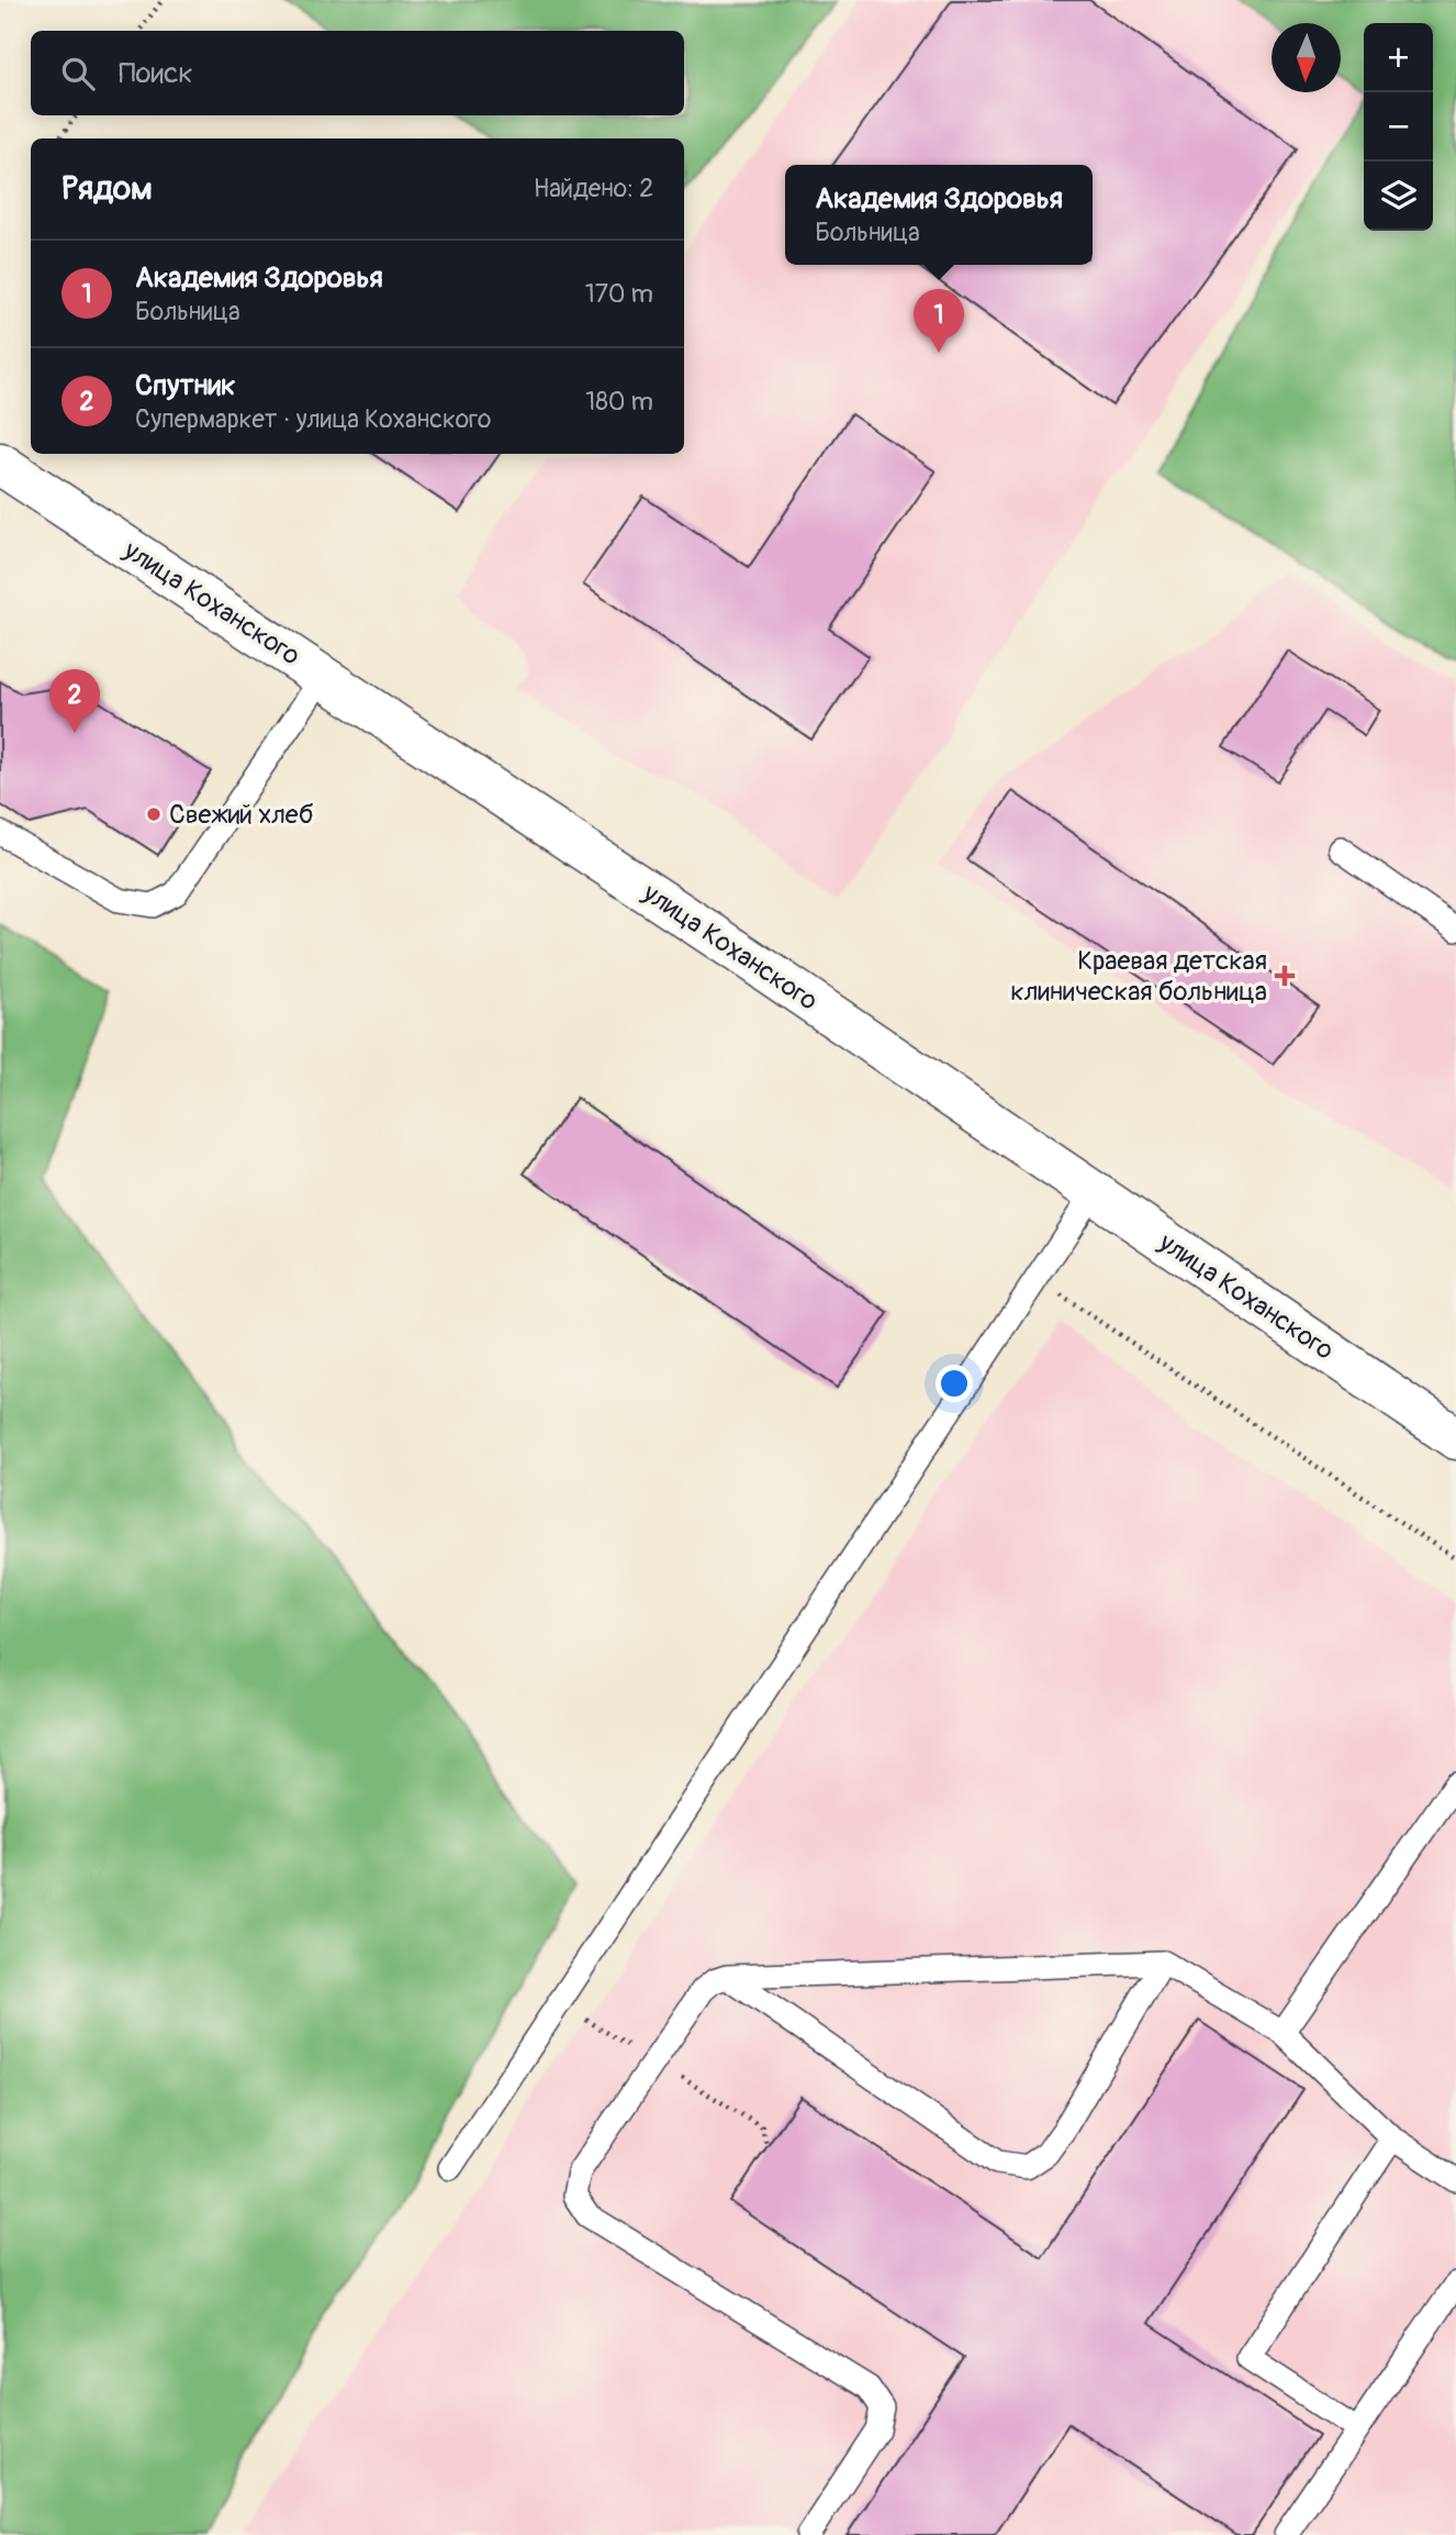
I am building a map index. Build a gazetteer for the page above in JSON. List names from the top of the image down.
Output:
{
  "streets": {
    "street": ["улица Коханского"]
  },
  "places": {
    "other": ["Свежий хлеб"],
    "health": ["Краевая детская клиническая больница"]
  },
  "north": "bottom",
  "page": {
    "map_buttons": ["+", "−"],
    "search": "Поиск",
    "heading": ["Рядом", "Найдено: 2"],
    "popup": ["Академия Здоровья", "Больница"],
    "list": [
      {
        "mark": "1",
        "name": "Академия Здоровья",
        "note": "Больница",
        "value": "170 m"
      },
      {
        "mark": "2",
        "name": "Спутник",
        "note": "Супермаркет · улица Коханского",
        "value": "180 m"
      }
    ],
    "pins": ["1", "2"]
  }
}
